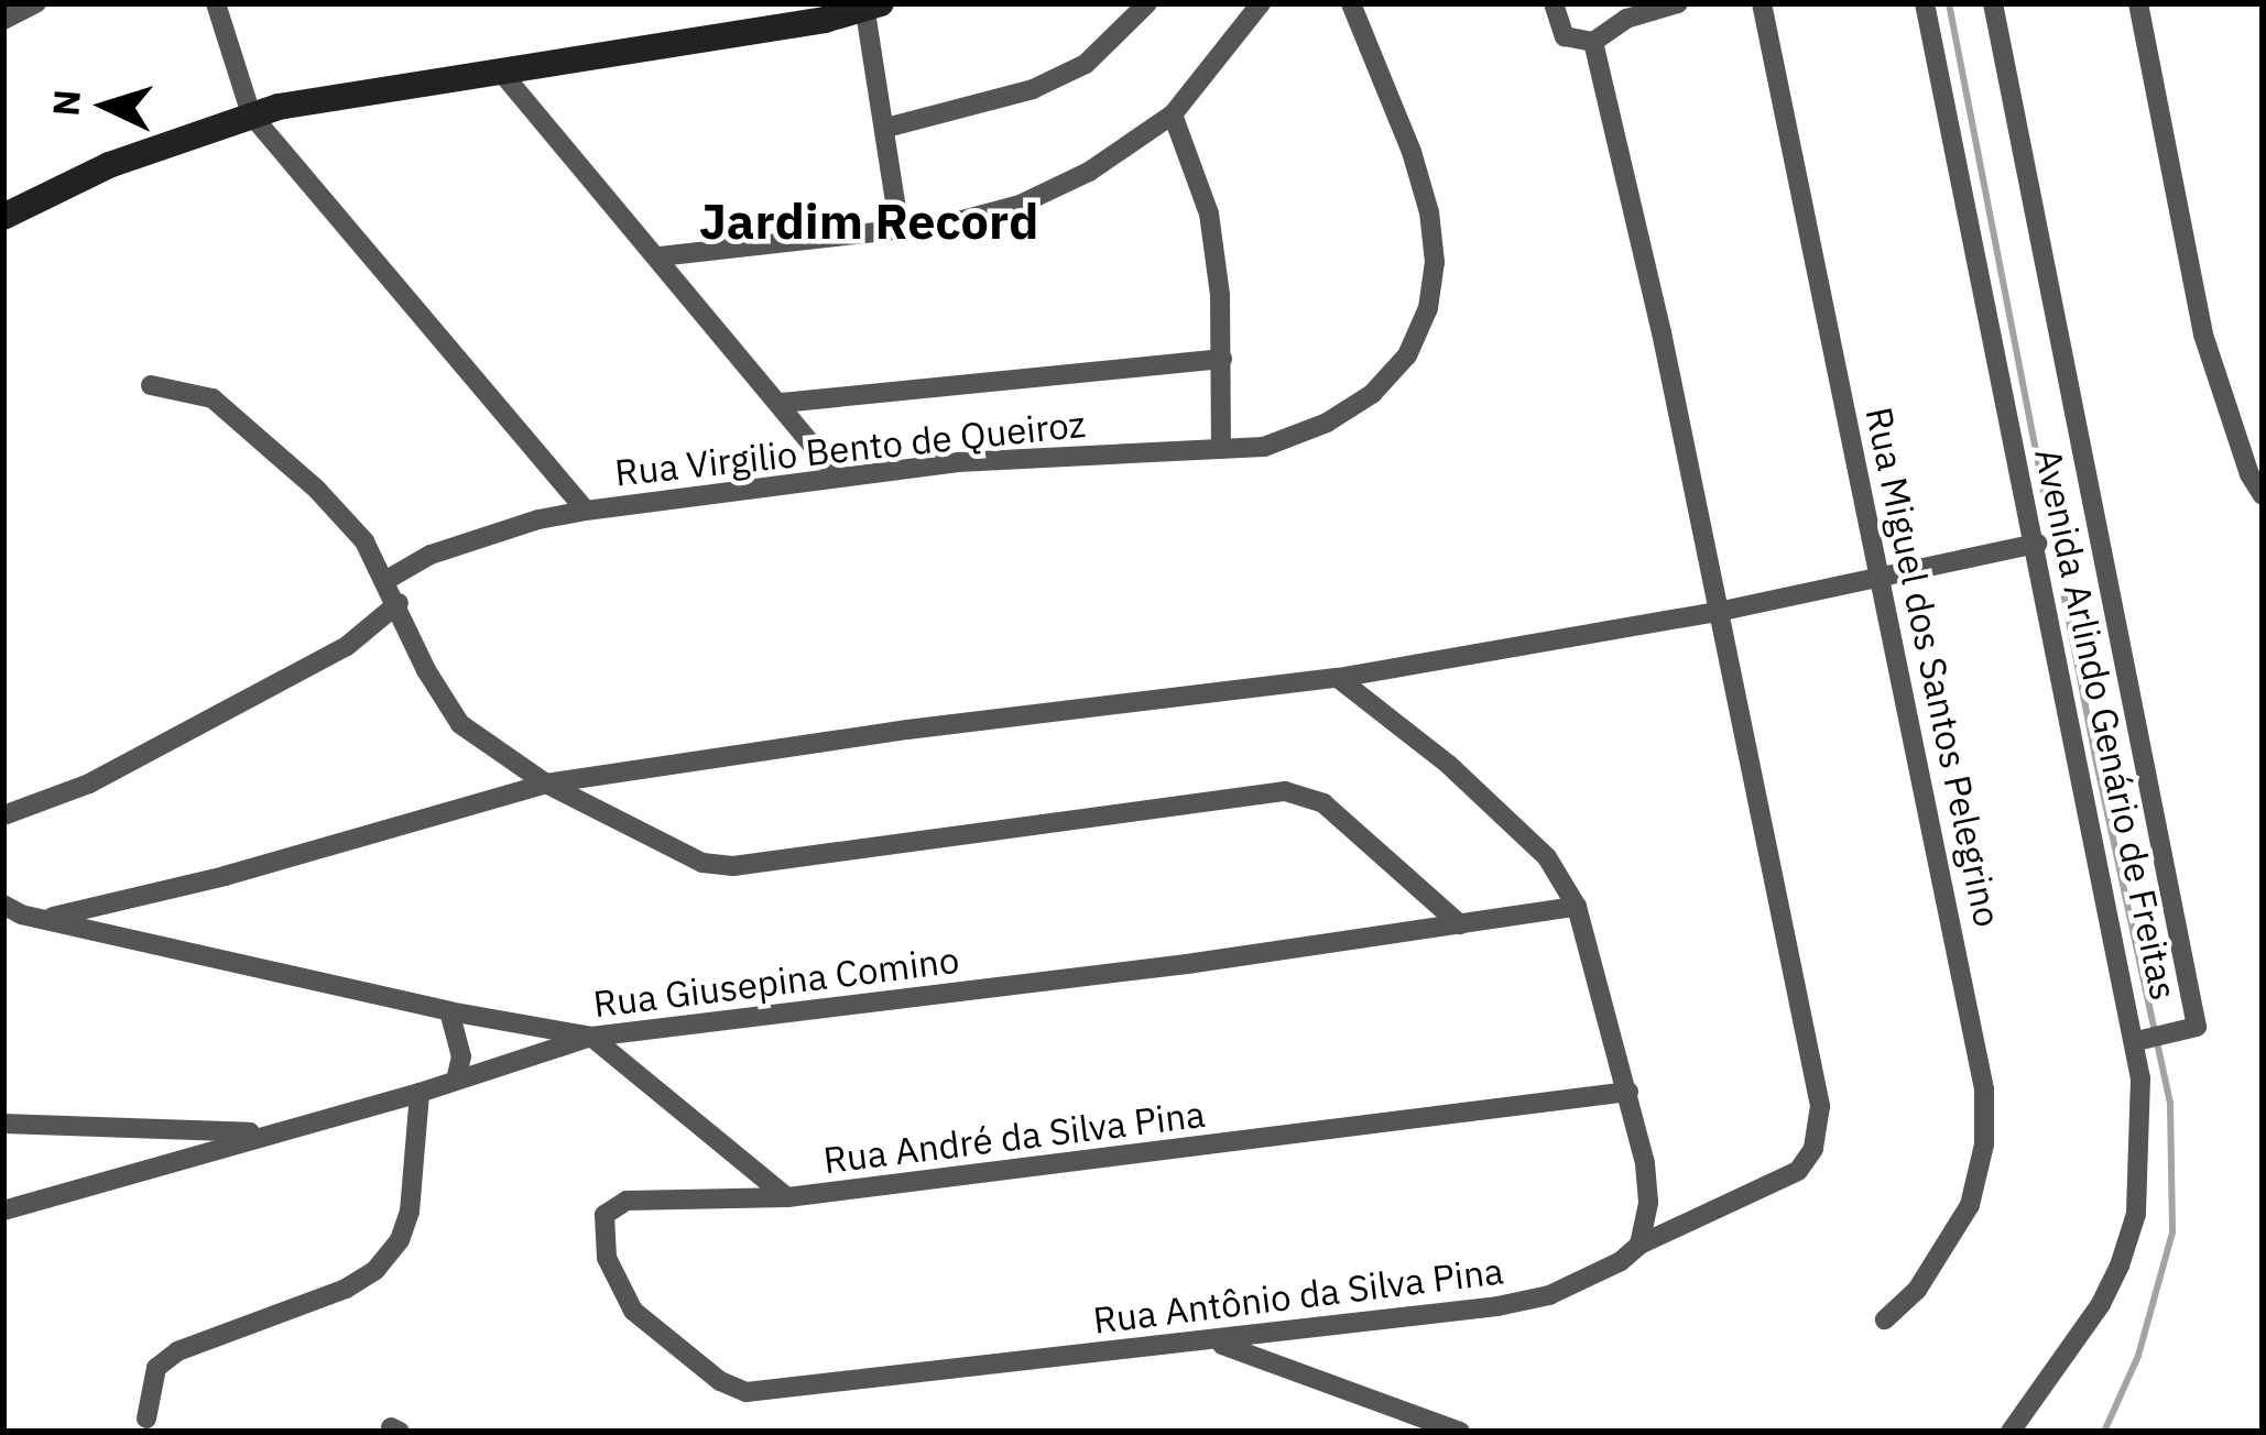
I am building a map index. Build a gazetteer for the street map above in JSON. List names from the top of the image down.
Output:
{
  "streets": {
    "street": [
      "Rua Virgilio Bento de Queiroz",
      "Rua Miguel dos Santos Pelegrino",
      "Avenida Arlindo Genário de Freitas",
      "Rua Giusepina Comino",
      "Rua André da Silva Pina",
      "Rua Antônio da Silva Pina"
    ]
  },
  "crossings": [
    ["Rua Giusepina Comino", "Rua André da Silva Pina"],
    ["Rua André da Silva Pina", "Rua Antônio da Silva Pina"]
  ],
  "districts": ["Jardim Record"],
  "north": "left"
}
